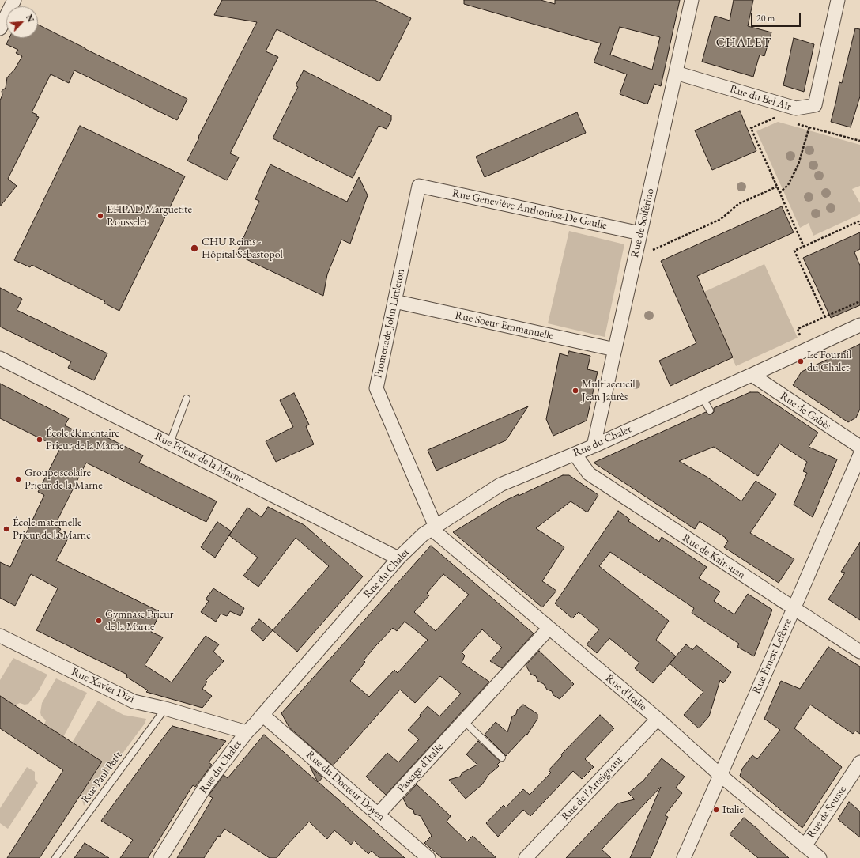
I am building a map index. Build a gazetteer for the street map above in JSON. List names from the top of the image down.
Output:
{
  "streets": {
    "street": [
      "Rue du Bel Air",
      "Rue Geneviève Anthonioz-De Gaulle",
      "Rue de Solférino",
      "Promenade John Littleton",
      "Rue Soeur Emmanuelle",
      "Rue de Gabès",
      "Rue du Chalet",
      "Rue Prieur de la Marne",
      "Rue de Kairouan",
      "Rue Ernest Lefèvre",
      "Rue Xavier Dizi",
      "Rue d'Italie",
      "Passage d'Italie",
      "Rue du Docteur Doyen",
      "Rue de l'Atteignant",
      "Rue de Sousse"
    ],
    "lane": ["Rue Paul Petit"]
  },
  "crossings": [
    ["Rue du Bel Air", "Rue de Solférino"],
    ["Rue Geneviève Anthonioz-De Gaulle", "Rue de Solférino"],
    ["Rue Geneviève Anthonioz-De Gaulle", "Promenade John Littleton"],
    ["Rue de Solférino", "Rue Soeur Emmanuelle"],
    ["Rue de Solférino", "Rue du Chalet"],
    ["Promenade John Littleton", "Rue Soeur Emmanuelle"],
    ["Promenade John Littleton", "Rue du Chalet"],
    ["Promenade John Littleton", "Rue d'Italie"],
    ["Rue de Gabès", "Rue du Chalet"],
    ["Rue du Chalet", "Rue Prieur de la Marne"],
    ["Rue du Chalet", "Rue de Kairouan"],
    ["Rue du Chalet", "Rue Xavier Dizi"],
    ["Rue du Chalet", "Rue d'Italie"],
    ["Rue du Chalet", "Rue du Docteur Doyen"],
    ["Rue de Kairouan", "Rue Ernest Lefèvre"],
    ["Rue Ernest Lefèvre", "Rue d'Italie"],
    ["Rue Xavier Dizi", "Rue Paul Petit"],
    ["Rue d'Italie", "Passage d'Italie"],
    ["Rue d'Italie", "Rue de l'Atteignant"],
    ["Rue d'Italie", "Rue de Sousse"],
    ["Passage d'Italie", "Rue du Docteur Doyen"]
  ],
  "districts": ["CHALET"],
  "places": [
    "EHPAD Marguetite Rousselet",
    "CHU Reims - Hôpital Sébastopol",
    "Le Fournil du Chalet",
    "Multiaccueil Jean Jaurès",
    "École élémentaire Prieur de la Marne",
    "Groupe scolaire Prieur de la Marne",
    "École maternelle Prieur de la Marne",
    "Gymnase Prieur de la Marne",
    "Italie"
  ],
  "scale_bar": "20 m",
  "north": "top right"
}
